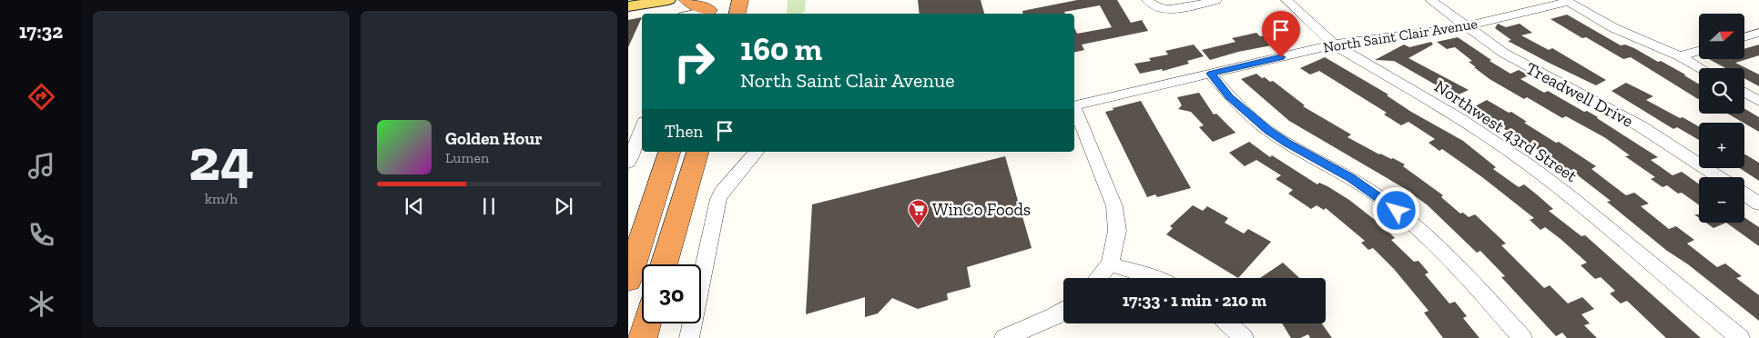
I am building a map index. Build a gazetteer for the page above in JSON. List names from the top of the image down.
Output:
{
  "streets": {
    "street": ["North Saint Clair Avenue", "Treadwell Drive", "Northwest 43rd Street"]
  },
  "crossings": [
    ["North Saint Clair Avenue", "Treadwell Drive"],
    ["North Saint Clair Avenue", "Northwest 43rd Street"]
  ],
  "places": {
    "supermarket": ["WinCo Foods"]
  },
  "north": "right",
  "page": {
    "tabs": "17:32",
    "tile": ["24", "km/h"],
    "map_buttons": ["+", "−"],
    "turn": ["160 m", "North Saint Clair Avenue"],
    "then": "Then",
    "song": ["Golden Hour", "Lumen"],
    "limit": "30",
    "trip": "17:33 · 1 min · 210 m"
  }
}
